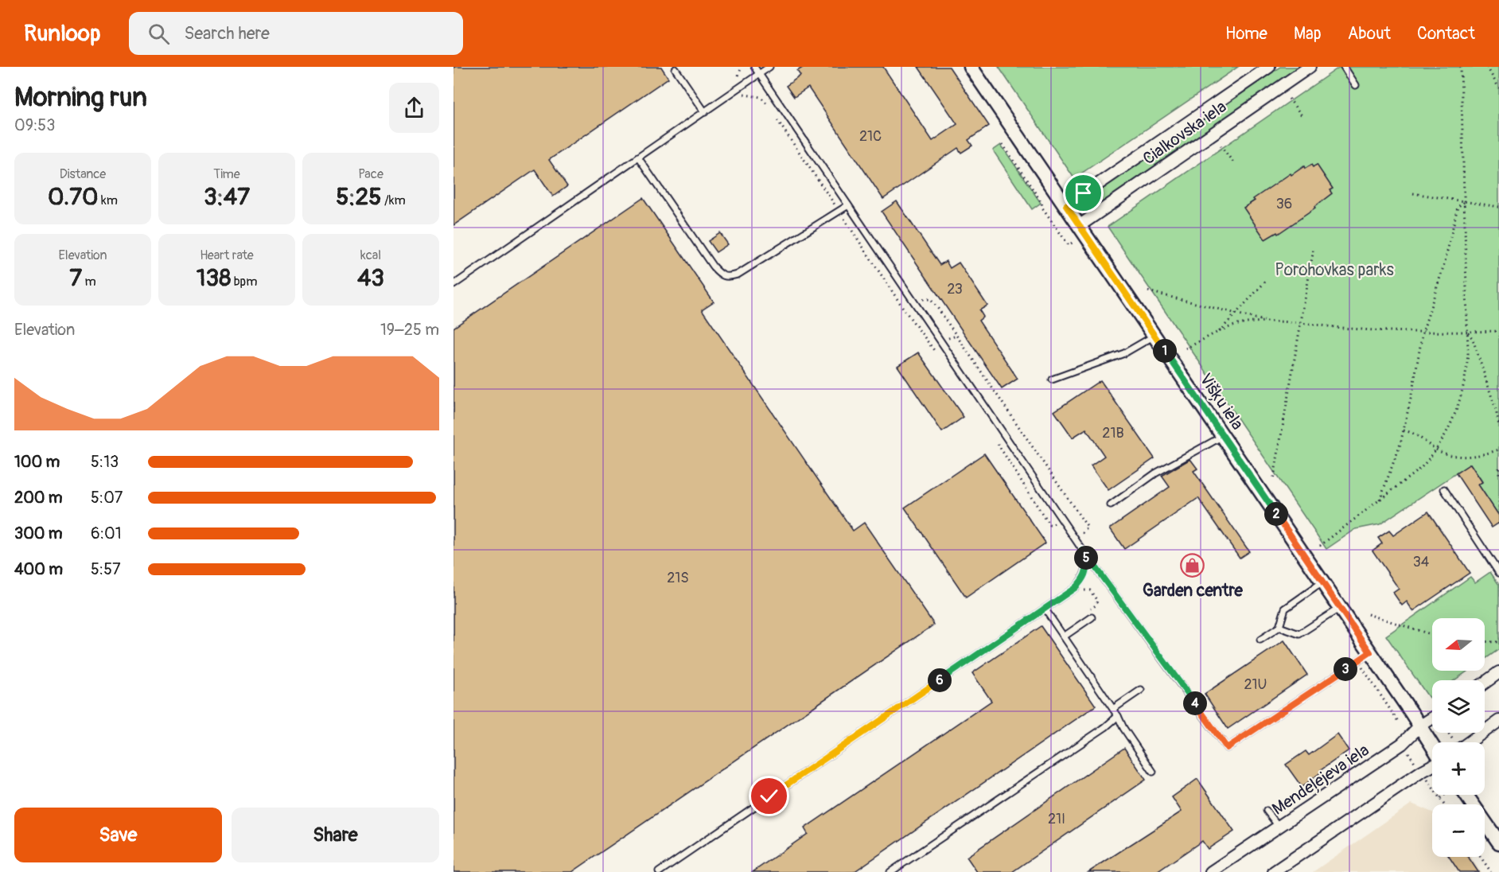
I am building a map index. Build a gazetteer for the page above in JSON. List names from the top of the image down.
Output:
{
  "streets": {
    "street": ["Cialkovska iela", "Višķu iela", "Mendeļejeva iela"]
  },
  "crossings": [
    ["Cialkovska iela", "Višķu iela"],
    ["Višķu iela", "Mendeļejeva iela"]
  ],
  "parks": ["Porohovkas parks"],
  "places": {
    "shop": ["Garden centre"]
  },
  "house_numbers": [
    "21C",
    "36",
    "23",
    "21B",
    "34",
    "21S",
    "21U",
    "21I"
  ],
  "north": "left",
  "page": {
    "header": "Runloop",
    "search": "Search here",
    "nav": [
      "Home",
      "Map",
      "About",
      "Contact"
    ],
    "heading": ["Morning run", "09:53"],
    "stats": [
      ["Distance", "0.70 km"],
      ["Time", "3:47"],
      ["Pace", "5:25 /km"],
      ["Elevation", "7 m"],
      ["Heart rate", "138 bpm"],
      ["kcal", "43"]
    ],
    "chart": ["Elevation", "19–25 m"],
    "pins": [
      "1",
      "2",
      "5",
      "3",
      "6",
      "4"
    ],
    "list": [
      {
        "name": "100 m",
        "note": "5:13"
      },
      {
        "name": "200 m",
        "note": "5:07"
      },
      {
        "name": "300 m",
        "note": "6:01"
      },
      {
        "name": "400 m",
        "note": "5:57"
      }
    ],
    "map_buttons": ["+", "−"],
    "buttons": ["Save", "Share"]
  }
}
